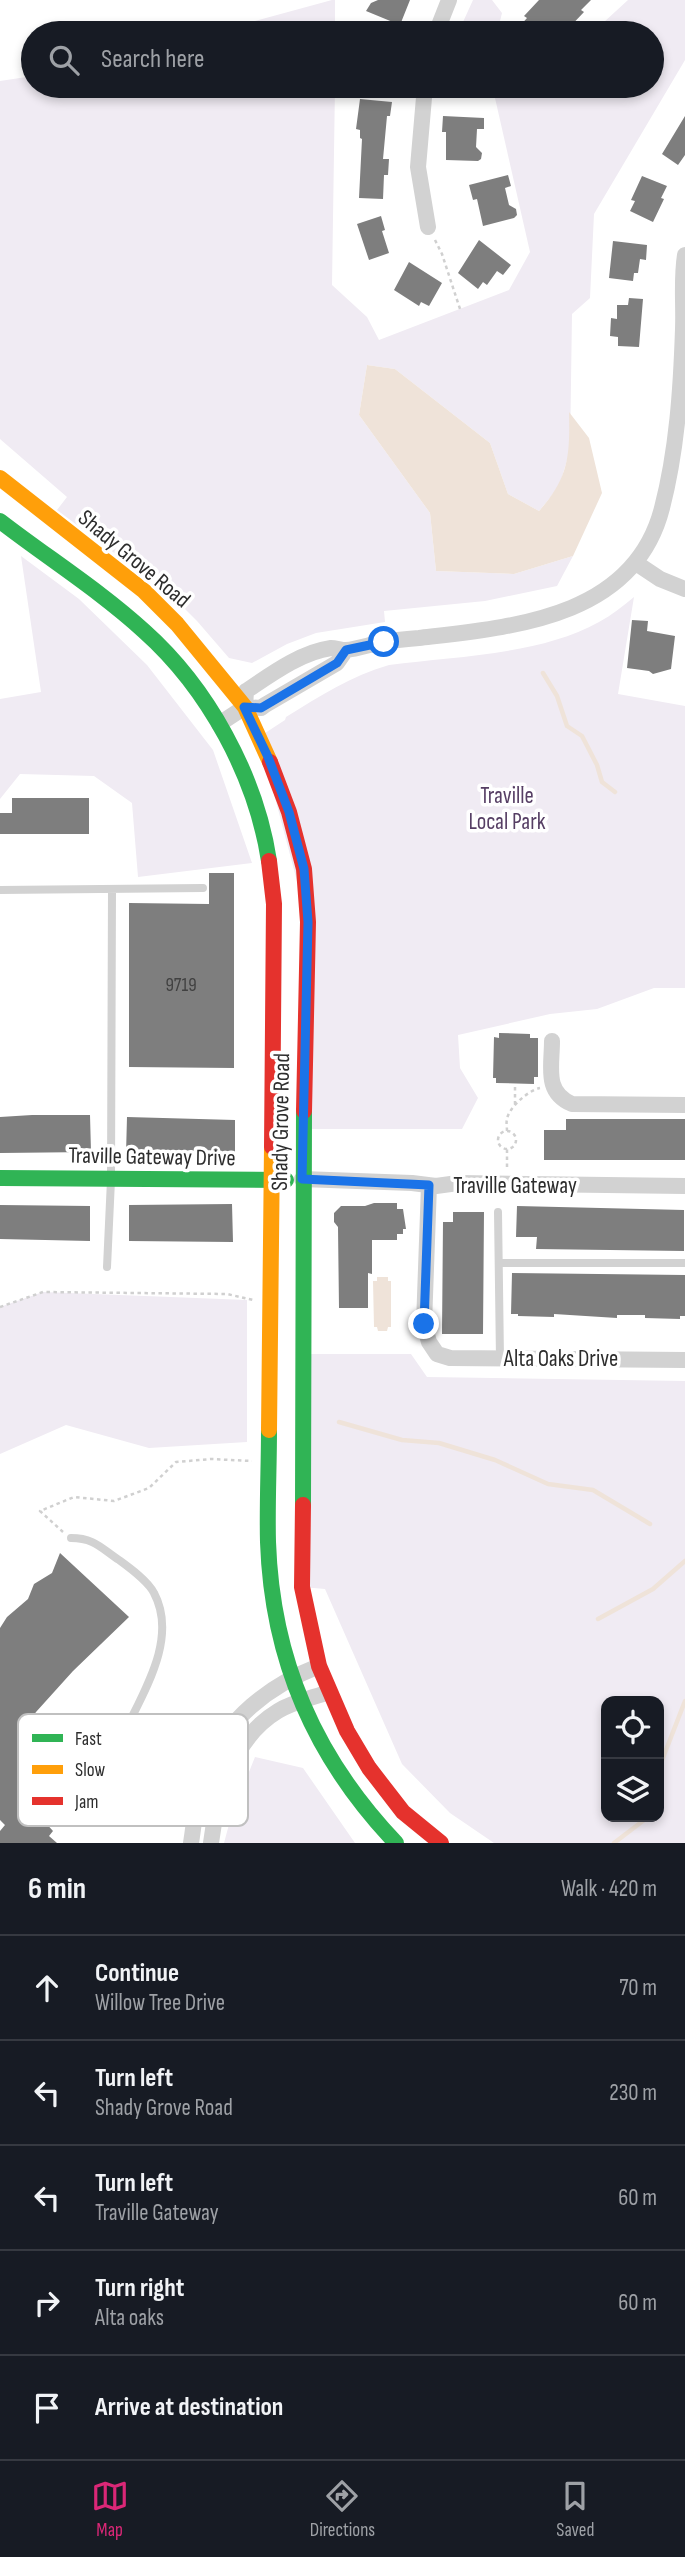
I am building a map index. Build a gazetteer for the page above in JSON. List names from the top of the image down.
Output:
{
  "streets": {
    "main road": ["Shady Grove Road", "Traville Gateway Drive"],
    "street": ["Traville Gateway", "Alta Oaks Drive"]
  },
  "crossings": [
    ["Shady Grove Road", "Traville Gateway Drive"],
    ["Shady Grove Road", "Traville Gateway"],
    ["Traville Gateway Drive", "Traville Gateway"],
    ["Traville Gateway", "Alta Oaks Drive"]
  ],
  "parks": ["Traville Local Park"],
  "house_numbers": ["9719"],
  "legend": ["Fast", "Slow", "Jam"],
  "page": {
    "search": "Search here",
    "heading": ["6 min", "Walk · 420 m"],
    "list": [
      ["Continue", "Willow Tree Drive", "70 m"],
      ["Turn left", "Shady Grove Road", "230 m"],
      ["Turn left", "Traville Gateway", "60 m"],
      ["Turn right", "Alta oaks", "60 m"],
      "Arrive at destination"
    ],
    "nav": ["Map", "Directions", "Saved"]
  }
}
